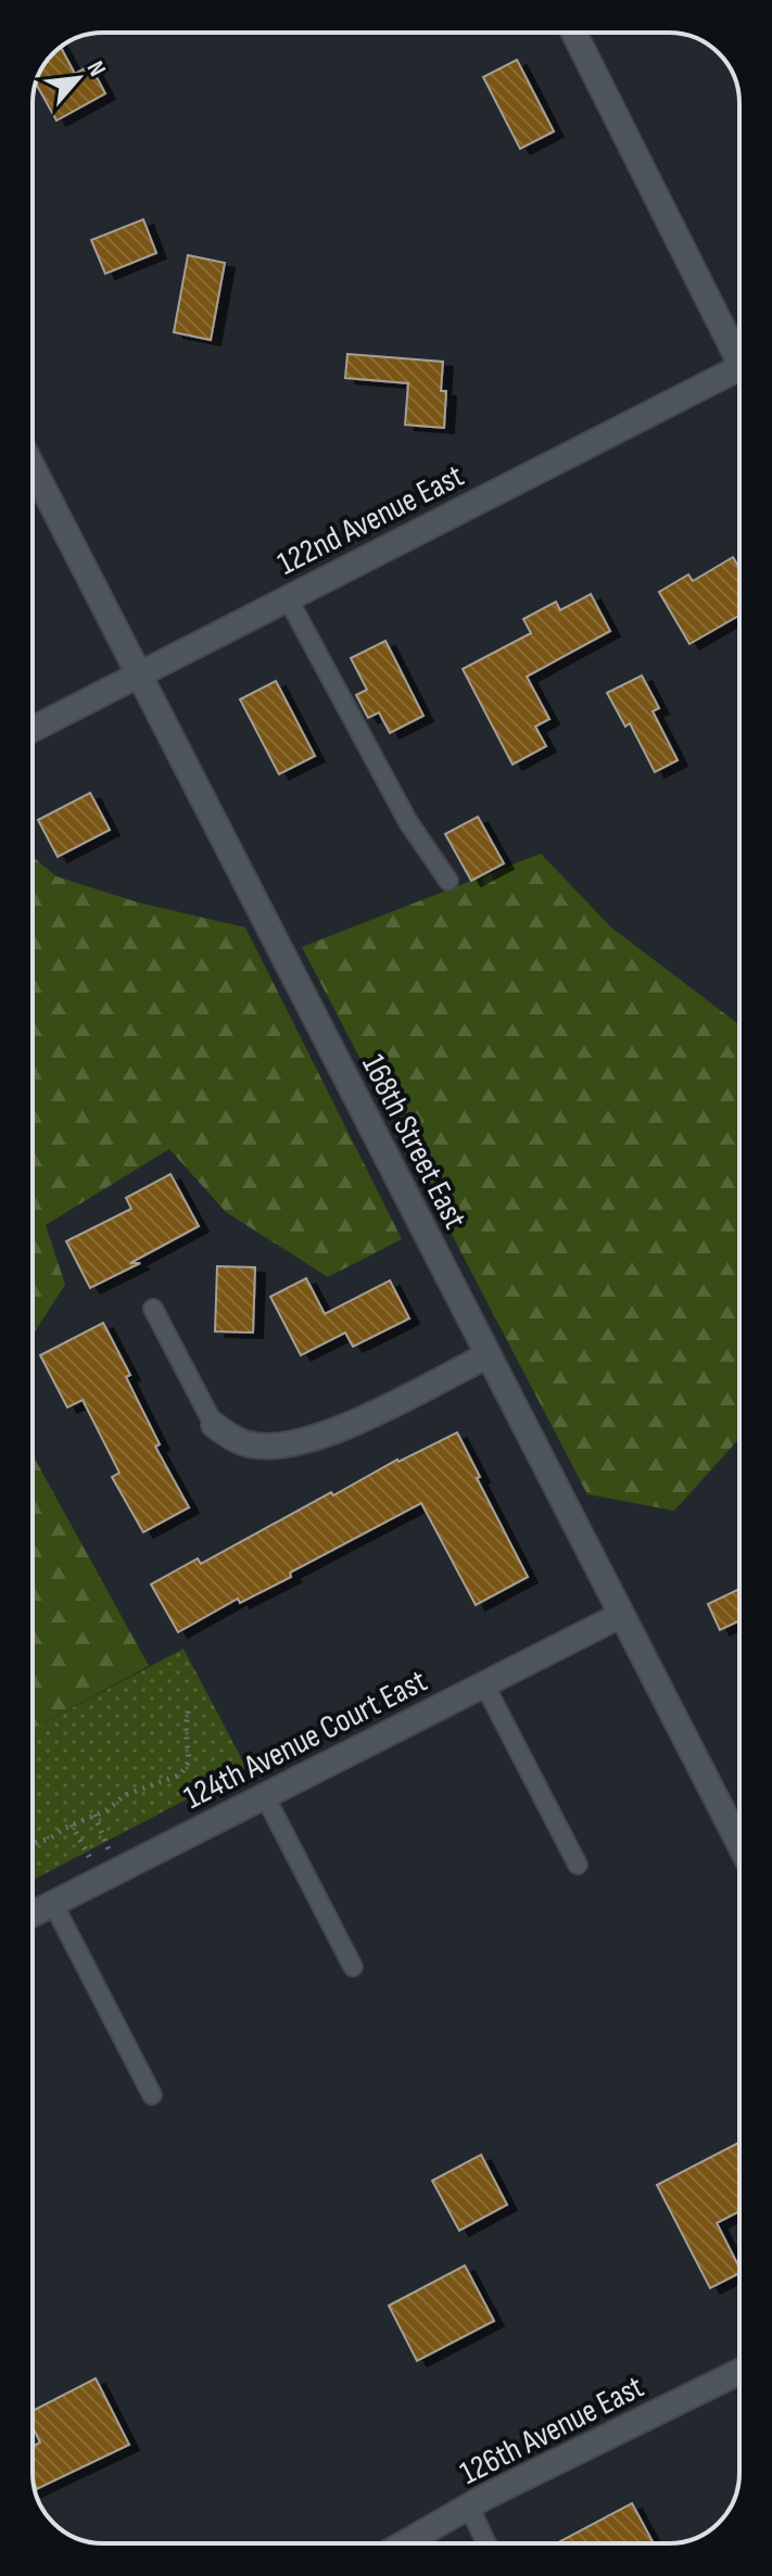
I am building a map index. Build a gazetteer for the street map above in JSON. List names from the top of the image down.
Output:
{
  "streets": {
    "street": [
      "122nd Avenue East",
      "168th Street East",
      "124th Avenue Court East",
      "126th Avenue East"
    ]
  },
  "crossings": [
    ["122nd Avenue East", "168th Street East"],
    ["168th Street East", "124th Avenue Court East"]
  ],
  "north": "top right"
}
